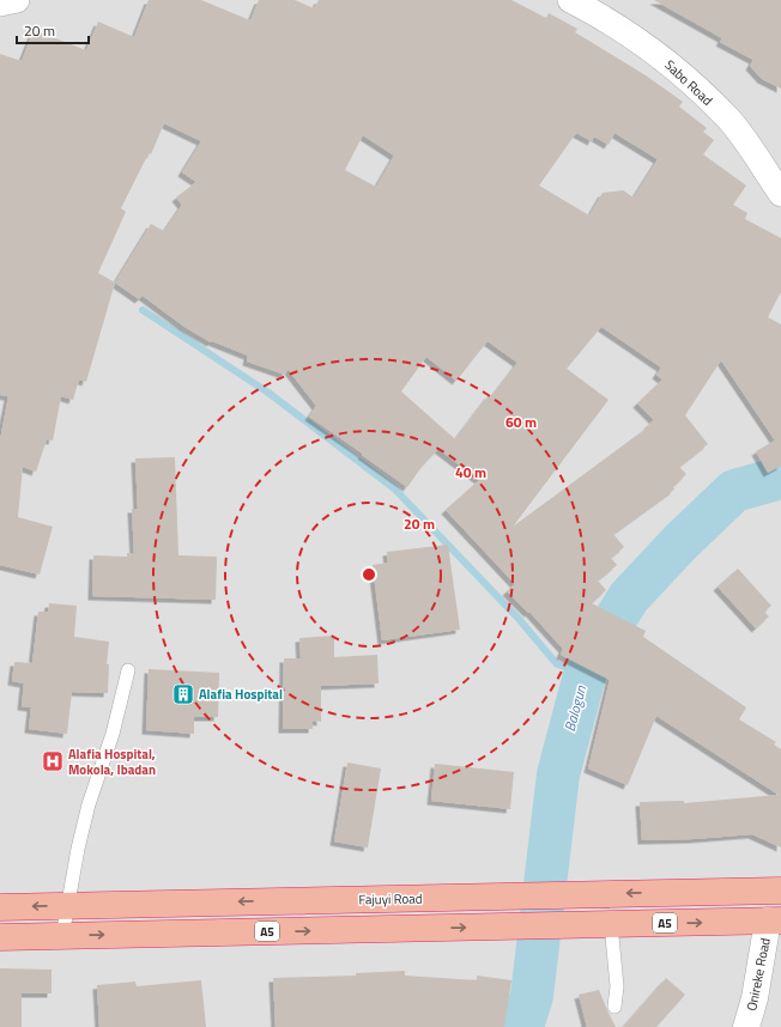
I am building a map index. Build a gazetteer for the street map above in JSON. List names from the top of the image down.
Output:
{
  "streets": {
    "highway": ["Fajuyi Road", "A5"],
    "street": ["Sabo Road", "Onireke Road"]
  },
  "crossings": [
    ["A5", "Onireke Road"]
  ],
  "water": ["Balogun"],
  "places": {
    "building": ["Alafia Hospital"],
    "hospital": ["Alafia Hospital, Mokola, Ibadan"]
  },
  "scale_bar": "20 m",
  "rings": ["60 m", "40 m", "20 m"]
}
